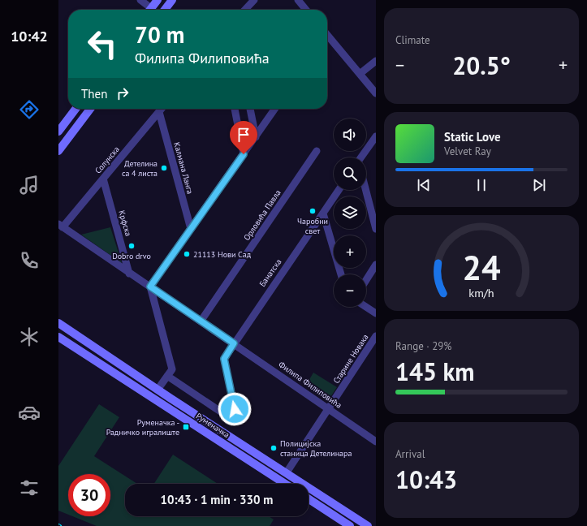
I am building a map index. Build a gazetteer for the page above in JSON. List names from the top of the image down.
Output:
{
  "streets": {
    "main road": ["Руменачка"],
    "street": [
      "Солунска",
      "Калмана Ланга",
      "Орловића Павла",
      "Крфска",
      "Банатска",
      "Старине Новака",
      "Филипа Филиповића"
    ]
  },
  "crossings": [
    ["Солунска", "Калмана Ланга"],
    ["Солунска", "Крфска"],
    ["Солунска", "Филипа Филиповића"],
    ["Орловића Павла", "Филипа Филиповића"],
    ["Крфска", "Филипа Филиповића"],
    ["Банатска", "Филипа Филиповића"],
    ["Банатска", "Руменачка"],
    ["Старине Новака", "Филипа Филиповића"],
    ["Старине Новака", "Руменачка"],
    ["Филипа Филиповића", "Руменачка"]
  ],
  "places": {
    "other": [
      "Детелина са 4 листа",
      "Чаробни свет",
      "Dobro drvo",
      "21113 Нови Сад",
      "Полицијска станица Детелинара"
    ],
    "transit": ["Руменачка - Радничко игралиште"]
  },
  "page": {
    "tabs": "10:42",
    "tile": [
      "Climate",
      ["Range · 29%", "145 km"],
      ["Arrival", "10:43"]
    ],
    "turn": ["70 m", "Филипа Филиповића"],
    "heat": ["−", "20.5°", "+"],
    "then": "Then",
    "map_buttons": ["+", "−"],
    "song": ["Static Love", "Velvet Ray"],
    "limit": "30",
    "trip": "10:43 · 1 min · 330 m",
    "gauge": ["24", "km/h"]
  }
}
